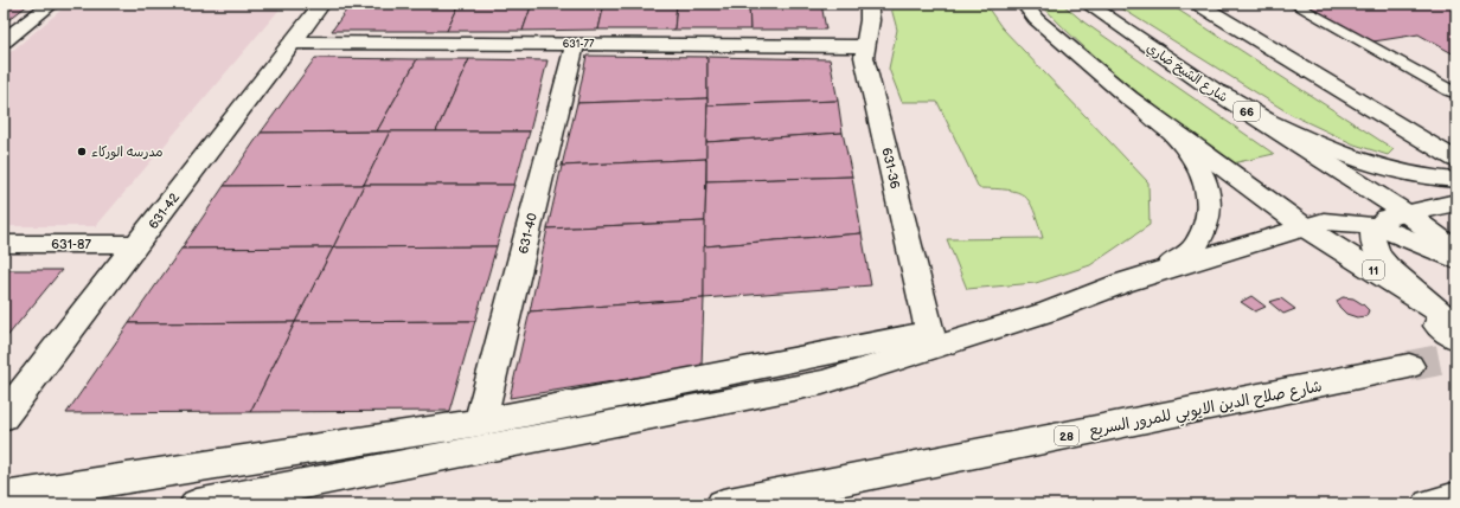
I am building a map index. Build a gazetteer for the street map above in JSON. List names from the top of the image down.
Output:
{
  "streets": {
    "main road": [
      "631-77",
      "شارع الشيخ ضاري",
      "66",
      "631-36",
      "631-42",
      "631-40",
      "631-87",
      "11",
      "شارع صلاح الدين الايوبي للمرور السريع",
      "28"
    ]
  },
  "crossings": [
    ["631-77", "631-36"],
    ["631-77", "631-42"],
    ["631-77", "631-40"],
    ["631-36", "631-40"],
    ["631-42", "631-87"]
  ],
  "places": ["مدرسه الوركاء"]
}
